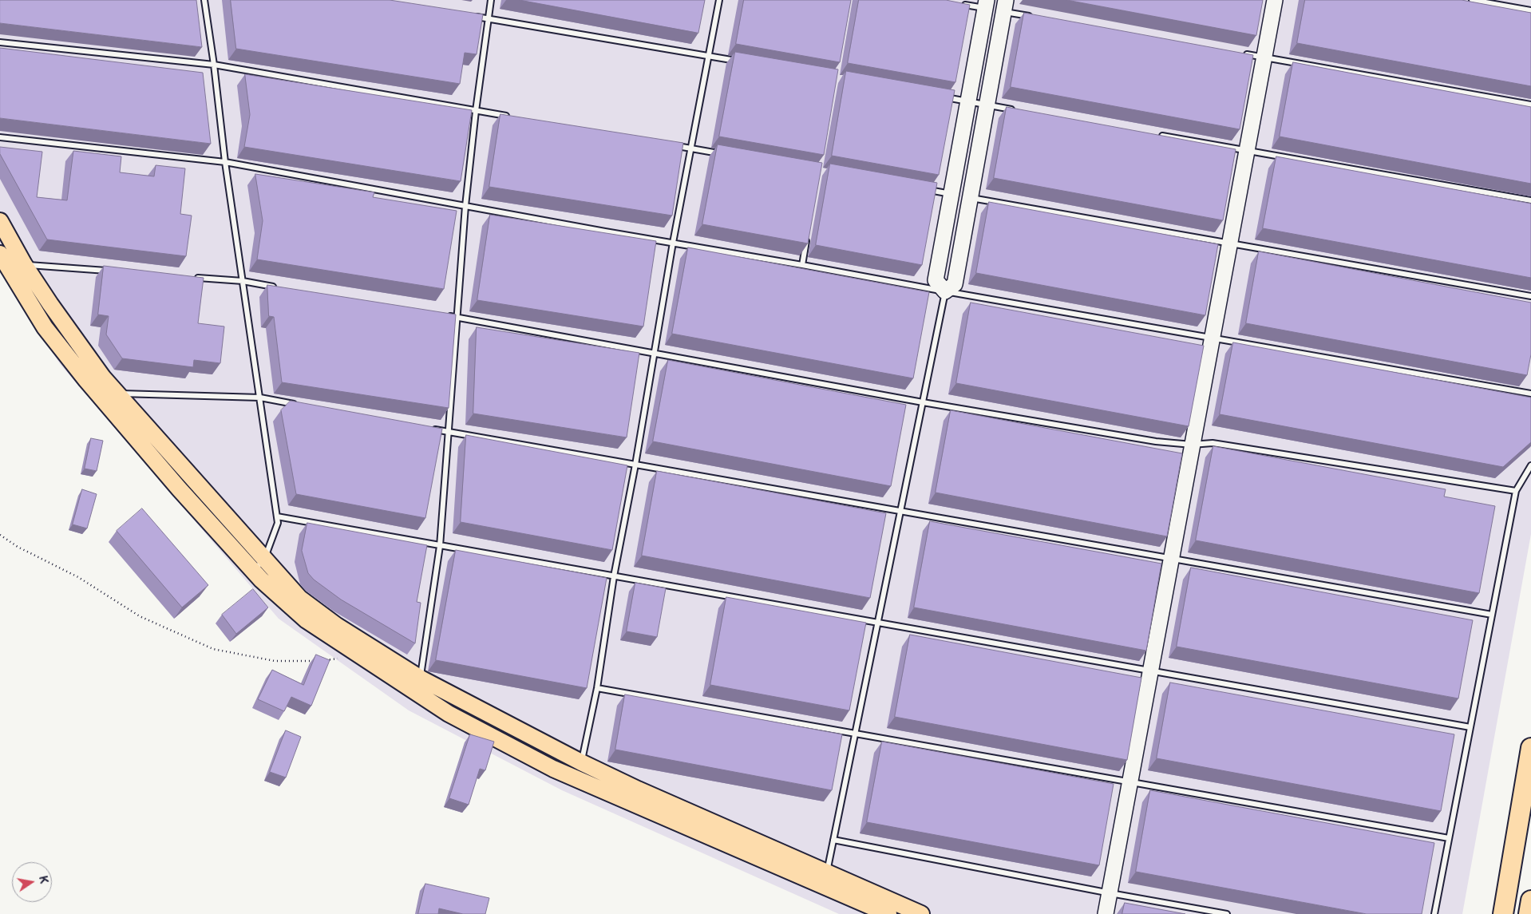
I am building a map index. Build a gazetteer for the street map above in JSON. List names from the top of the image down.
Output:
{
  "north": "right"
}
